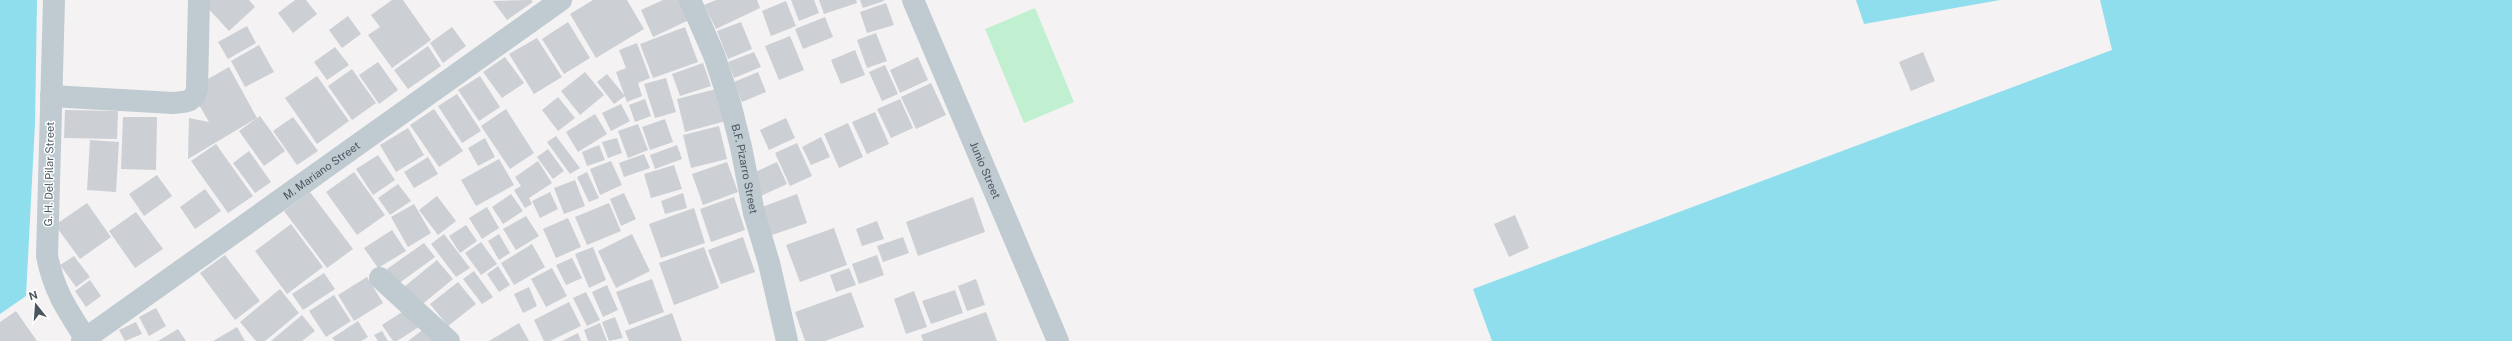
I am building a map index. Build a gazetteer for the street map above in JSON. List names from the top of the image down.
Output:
{
  "streets": {
    "street": [
      "B.F. Pizarro Street",
      "Junio Street",
      "M. Mariano Street",
      "G. H. Del Pilar Street"
    ]
  },
  "crossings": [
    ["M. Mariano Street", "G. H. Del Pilar Street"]
  ],
  "north": "top"
}
